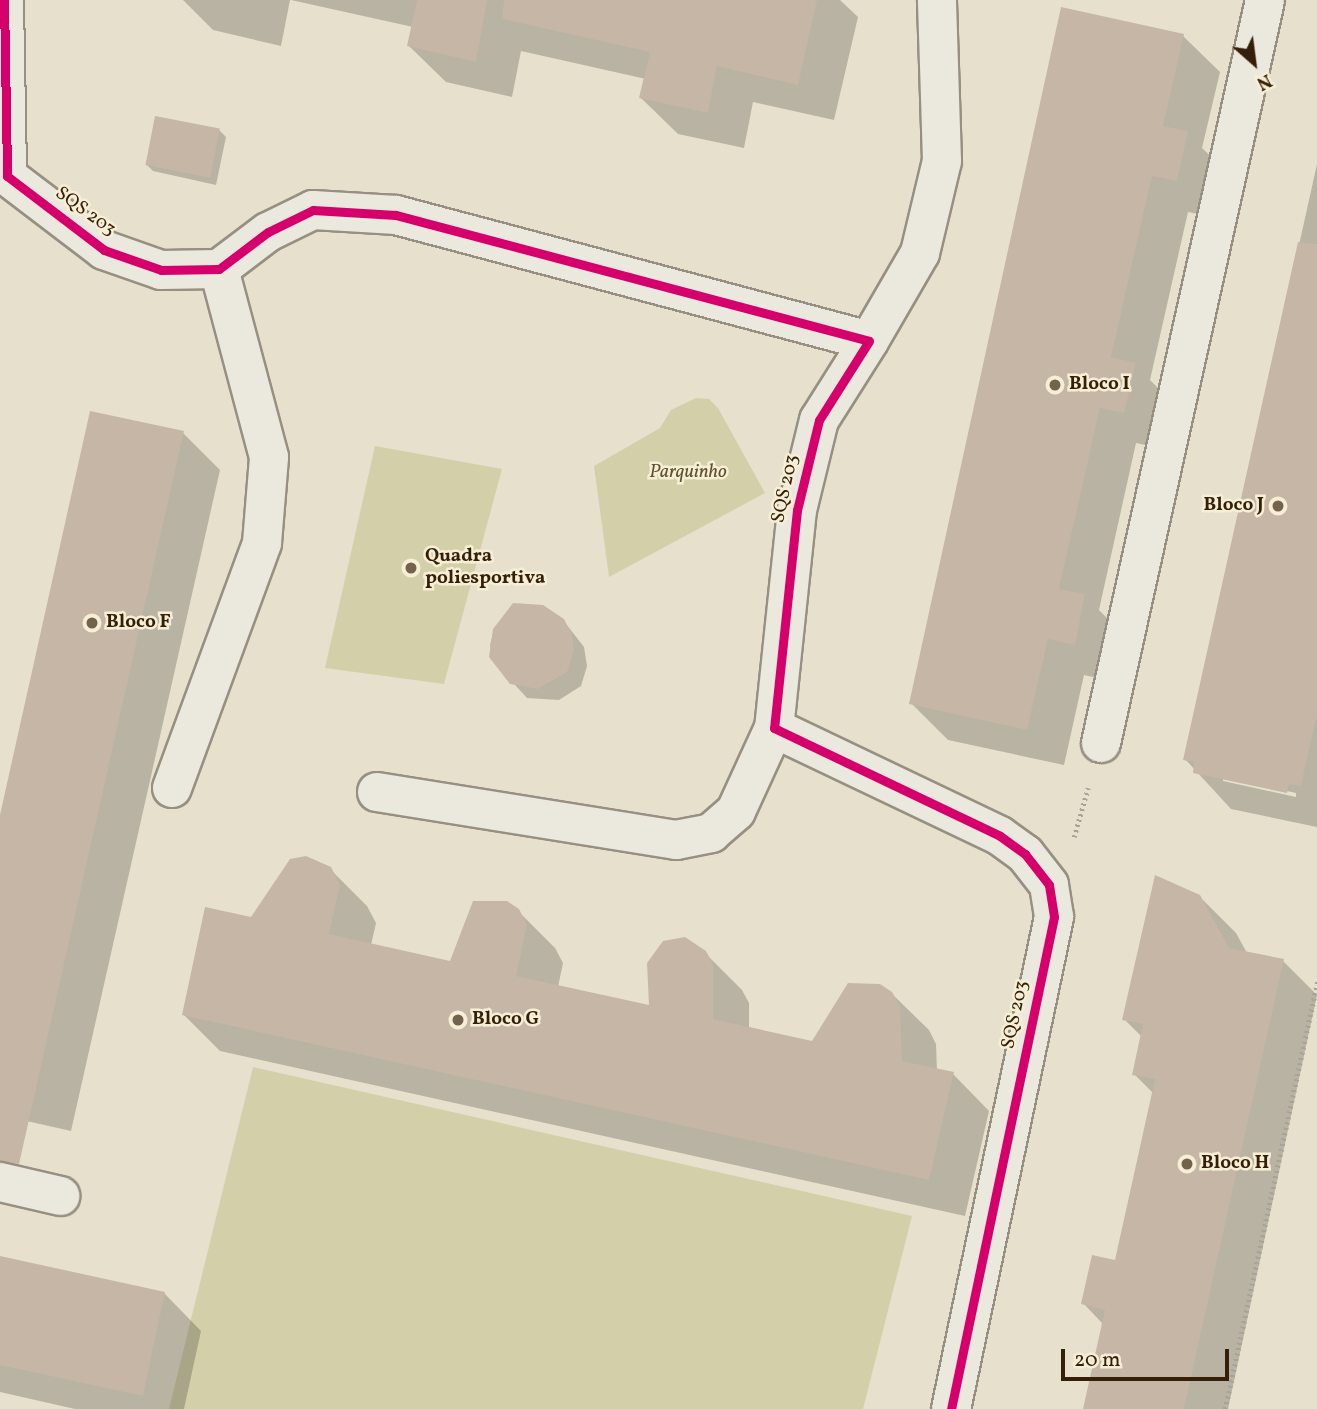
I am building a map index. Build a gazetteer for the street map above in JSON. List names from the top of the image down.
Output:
{
  "streets": {
    "street": ["SQS 203"]
  },
  "parks": ["Parquinho"],
  "places": [
    "Bloco I",
    "Bloco J",
    "Quadra poliesportiva",
    "Bloco F",
    "Bloco G",
    "Bloco H"
  ],
  "scale_bar": "20 m",
  "north": "bottom right"
}
